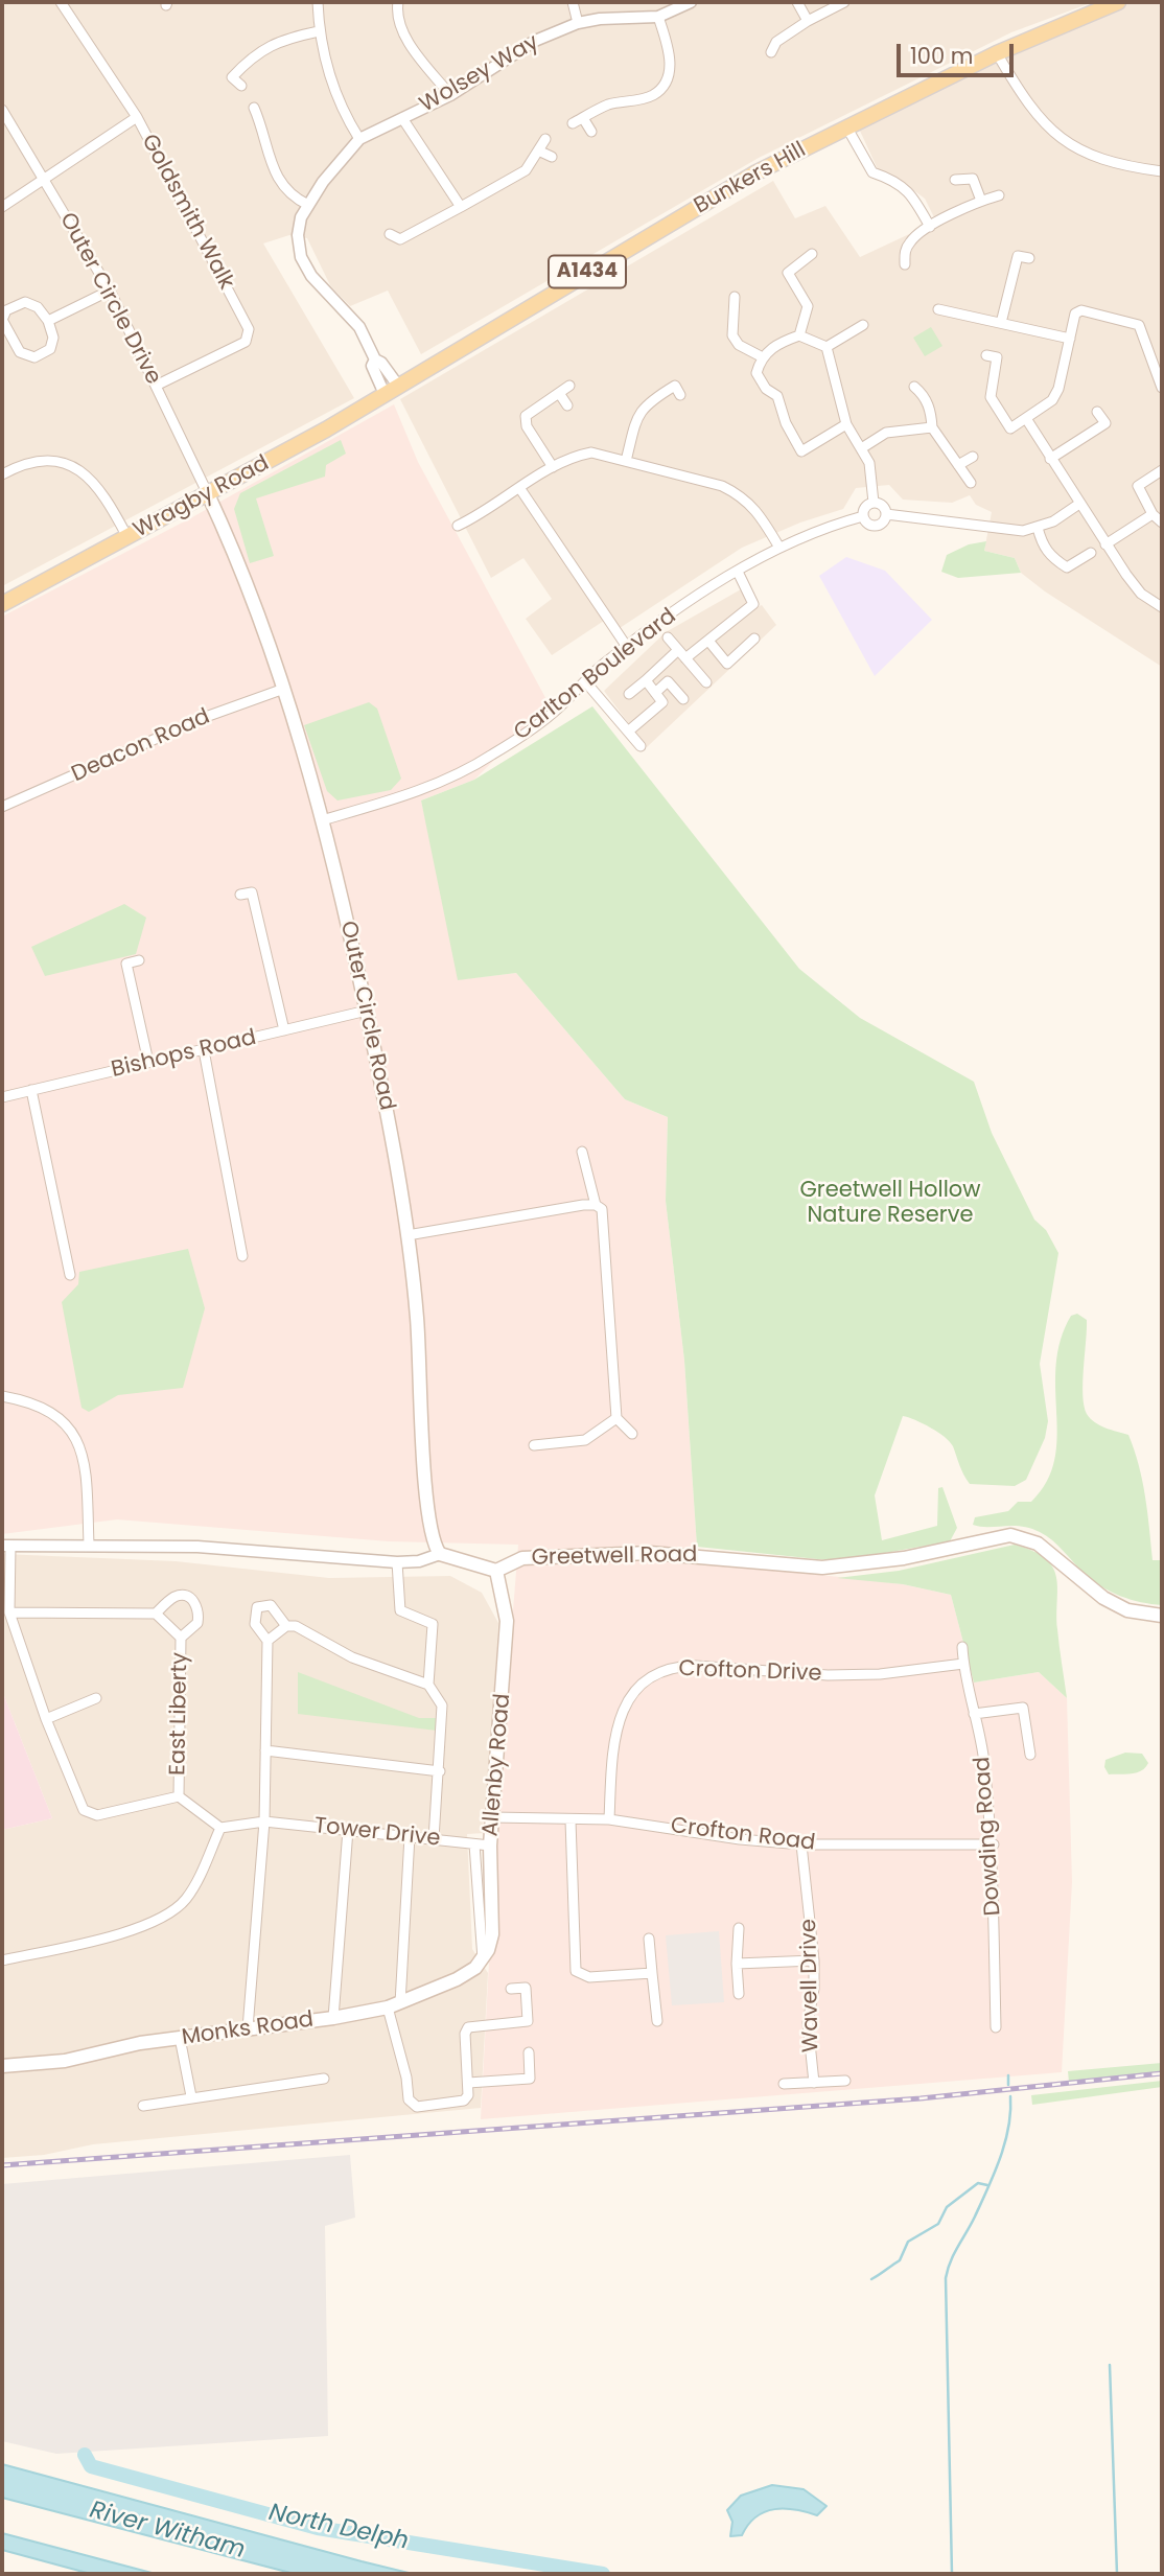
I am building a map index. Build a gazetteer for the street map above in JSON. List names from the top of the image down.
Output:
{
  "streets": {
    "main road": [
      "Bunkers Hill",
      "A1434",
      "Wragby Road",
      "Outer Circle Road",
      "Greetwell Road",
      "Allenby Road",
      "Monks Road"
    ],
    "street": [
      "Wolsey Way",
      "Goldsmith Walk",
      "Outer Circle Drive",
      "Carlton Boulevard",
      "Deacon Road",
      "Bishops Road",
      "Crofton Drive",
      "East Liberty",
      "Tower Drive",
      "Crofton Road",
      "Dowding Road",
      "Wavell Drive"
    ]
  },
  "crossings": [
    ["Wolsey Way", "Bunkers Hill"],
    ["Wolsey Way", "Wragby Road"],
    ["Bunkers Hill", "Wragby Road"],
    ["Goldsmith Walk", "Outer Circle Drive"],
    ["Outer Circle Drive", "Wragby Road"],
    ["Outer Circle Drive", "Outer Circle Road"],
    ["Wragby Road", "Outer Circle Road"],
    ["Carlton Boulevard", "Outer Circle Road"],
    ["Deacon Road", "Outer Circle Road"],
    ["Outer Circle Road", "Bishops Road"],
    ["Greetwell Road", "Allenby Road"],
    ["Crofton Drive", "Crofton Road"],
    ["Crofton Drive", "Dowding Road"],
    ["Allenby Road", "Tower Drive"],
    ["Allenby Road", "Crofton Road"],
    ["Allenby Road", "Monks Road"],
    ["Crofton Road", "Dowding Road"],
    ["Crofton Road", "Wavell Drive"]
  ],
  "water": ["North Delph", "River Witham"],
  "parks": ["Greetwell Hollow Nature Reserve"],
  "scale_bar": "100 m"
}
